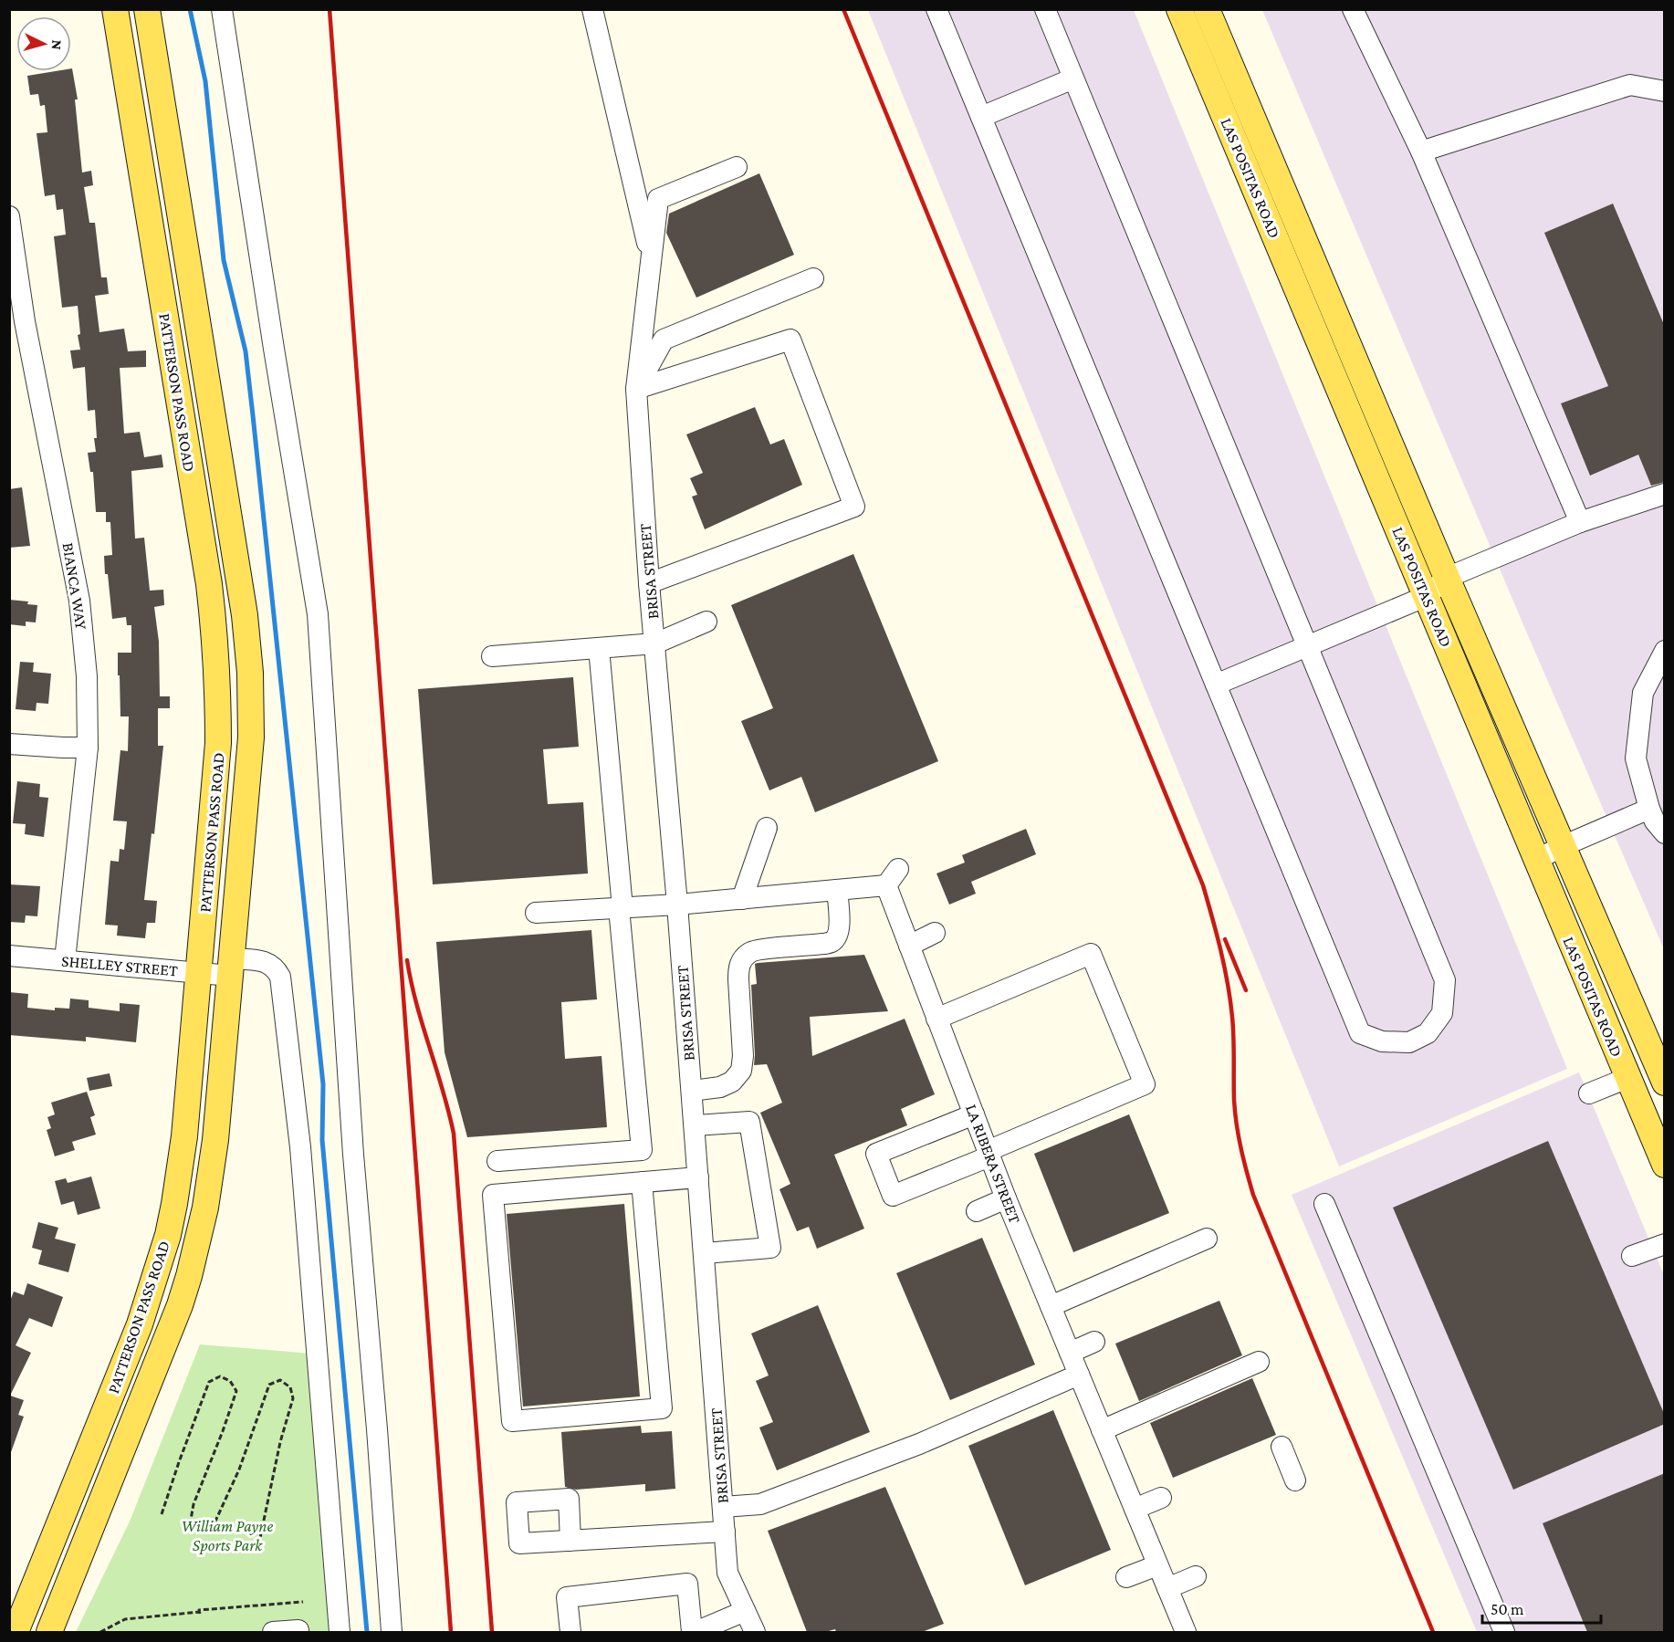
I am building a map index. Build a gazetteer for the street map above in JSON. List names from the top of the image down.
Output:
{
  "streets": {
    "main road": ["LAS POSITAS ROAD", "PATTERSON PASS ROAD"],
    "street": [
      "BRISA STREET",
      "BIANCA WAY",
      "SHELLEY STREET",
      "LA RIBERA STREET"
    ]
  },
  "crossings": [
    ["PATTERSON PASS ROAD", "SHELLEY STREET"],
    ["BRISA STREET", "LA RIBERA STREET"],
    ["BIANCA WAY", "SHELLEY STREET"]
  ],
  "parks": ["William Payne Sports Park"],
  "scale_bar": "50 m",
  "north": "right"
}
